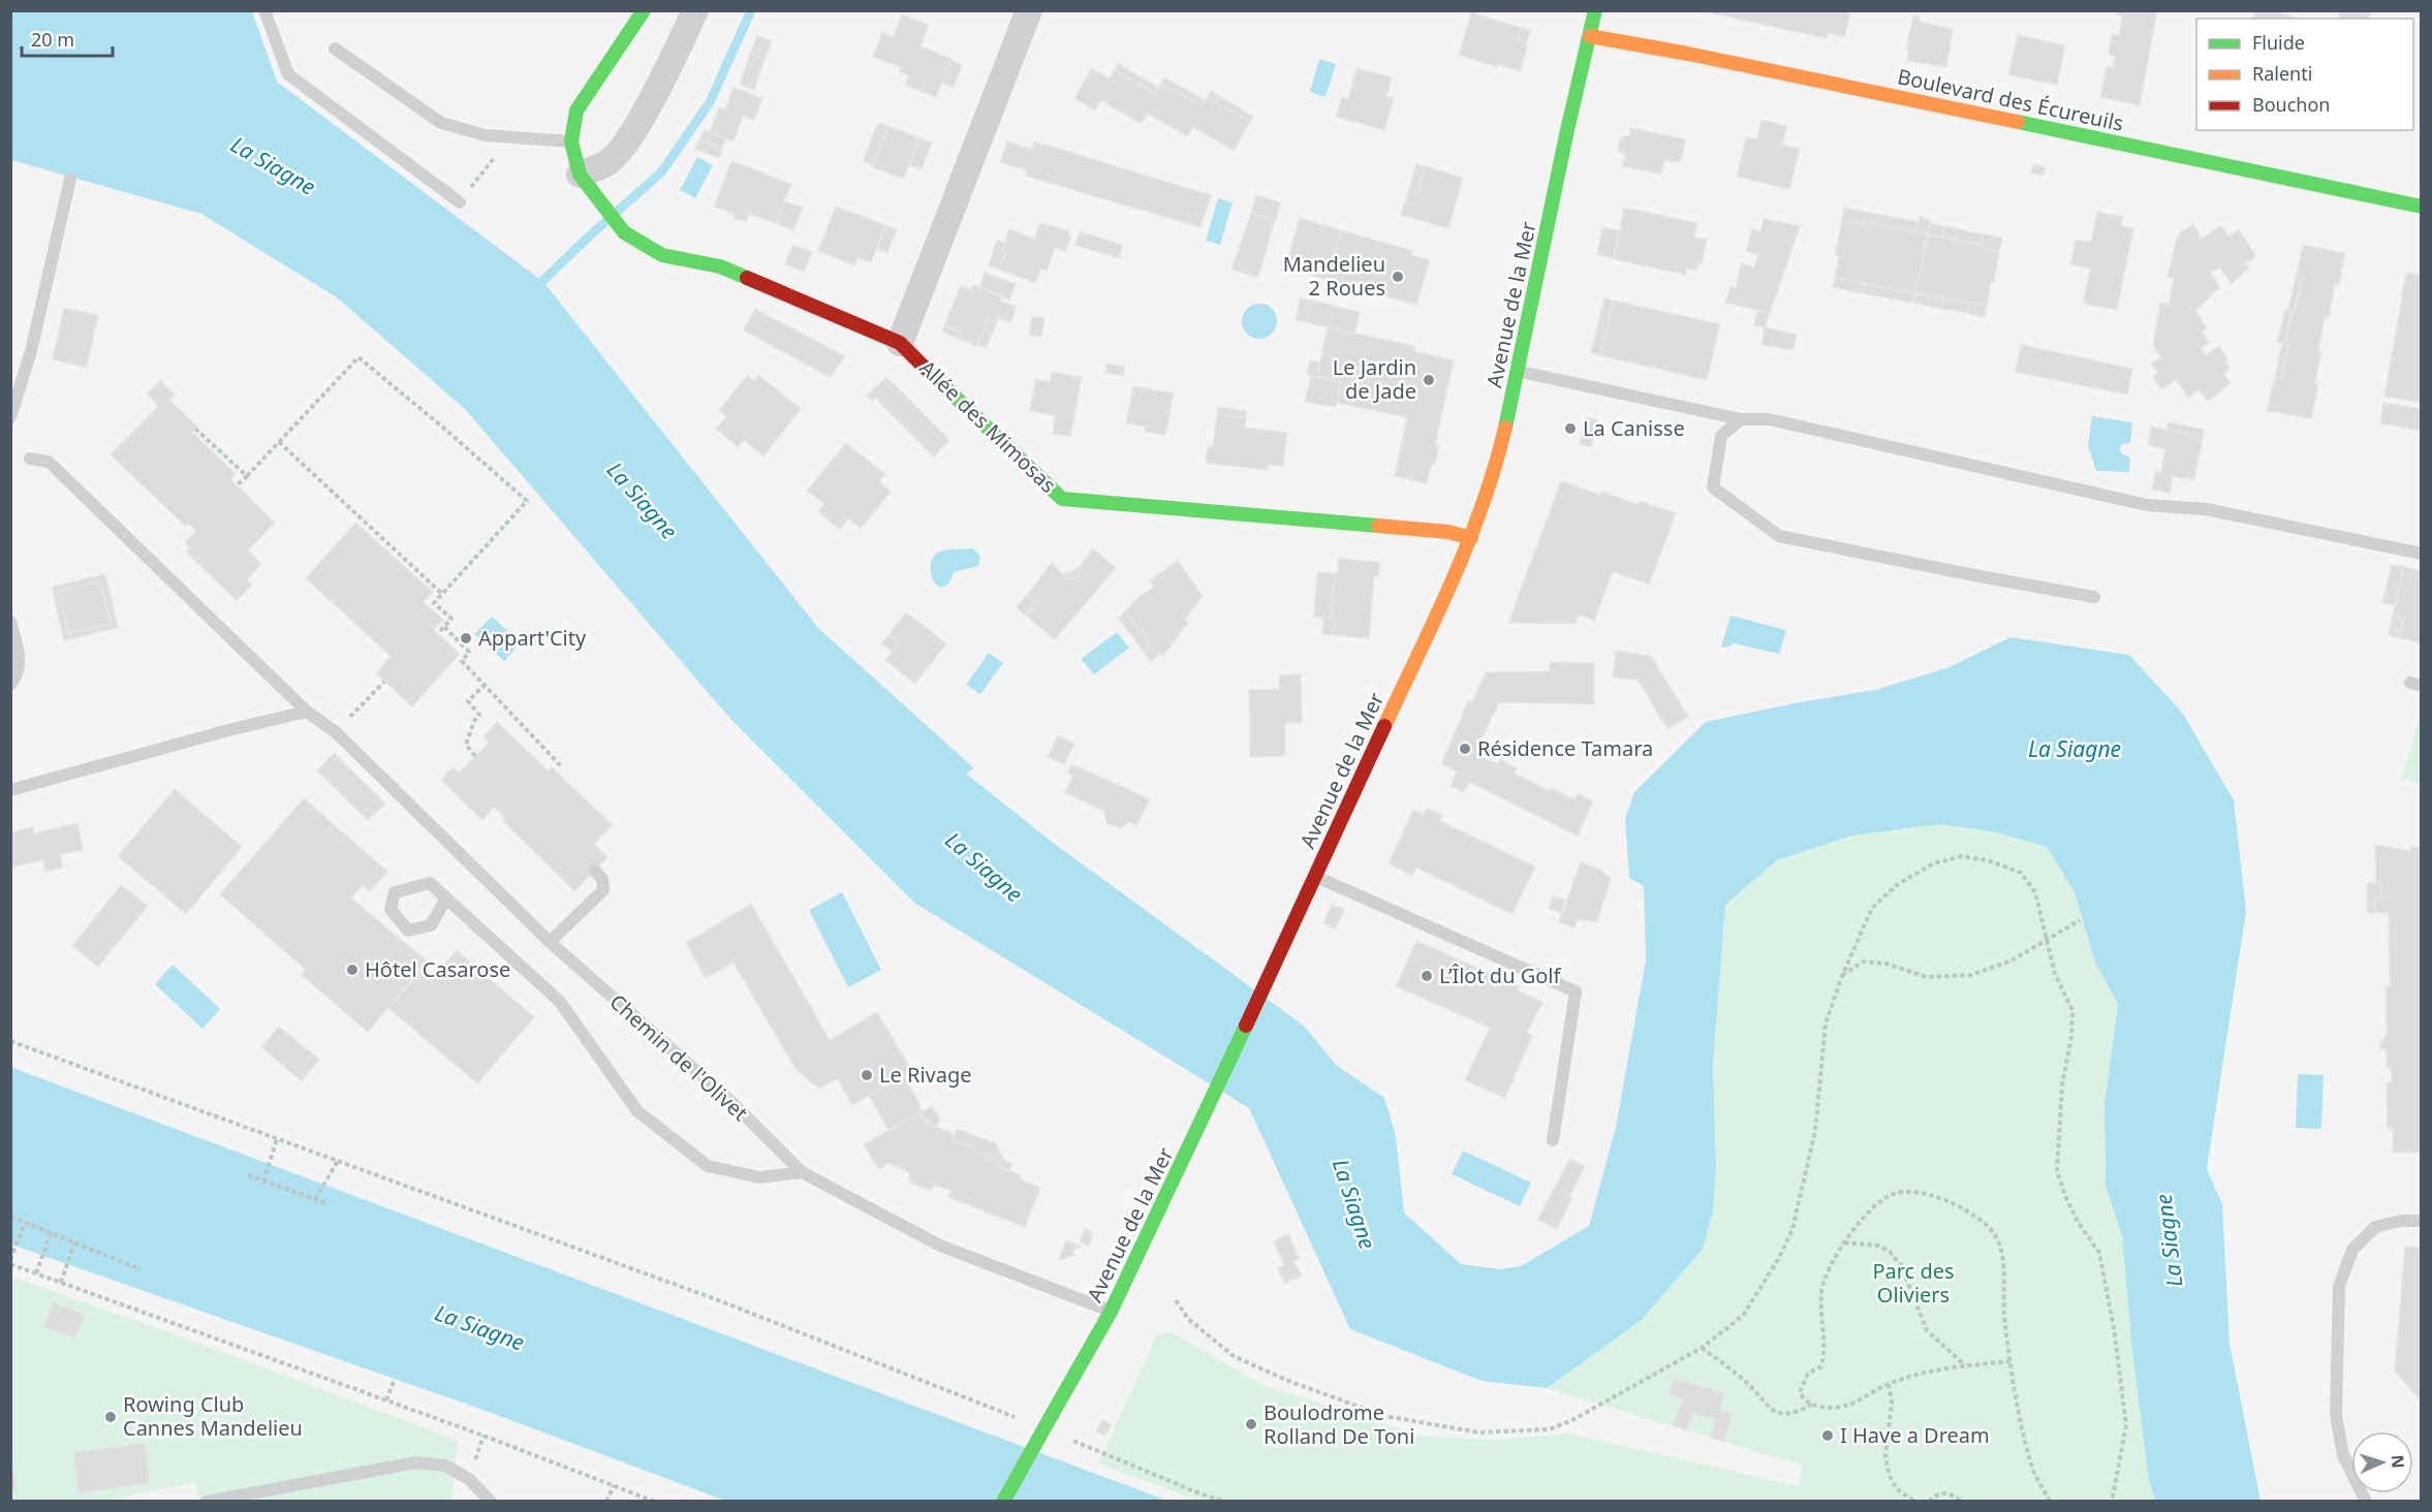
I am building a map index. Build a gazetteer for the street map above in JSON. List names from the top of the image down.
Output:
{
  "streets": {
    "street": ["Boulevard des Écureuils", "Avenue de la Mer", "Allée des Mimosas"],
    "lane": ["Chemin de l'Olivet"]
  },
  "crossings": [
    ["Boulevard des Écureuils", "Avenue de la Mer"],
    ["Avenue de la Mer", "Allée des Mimosas"],
    ["Avenue de la Mer", "Chemin de l'Olivet"]
  ],
  "water": ["La Siagne"],
  "parks": ["Parc des Oliviers"],
  "places": [
    "Mandelieu 2 Roues",
    "Le Jardin de Jade",
    "La Canisse",
    "Appart'City",
    "Résidence Tamara",
    "Hôtel Casarose",
    "L’Îlot du Golf",
    "Le Rivage",
    "Rowing Club Cannes Mandelieu",
    "Boulodrome Rolland De Toni",
    "I Have a Dream"
  ],
  "legend": ["Fluide", "Ralenti", "Bouchon"],
  "scale_bar": "20 m",
  "north": "right"
}
